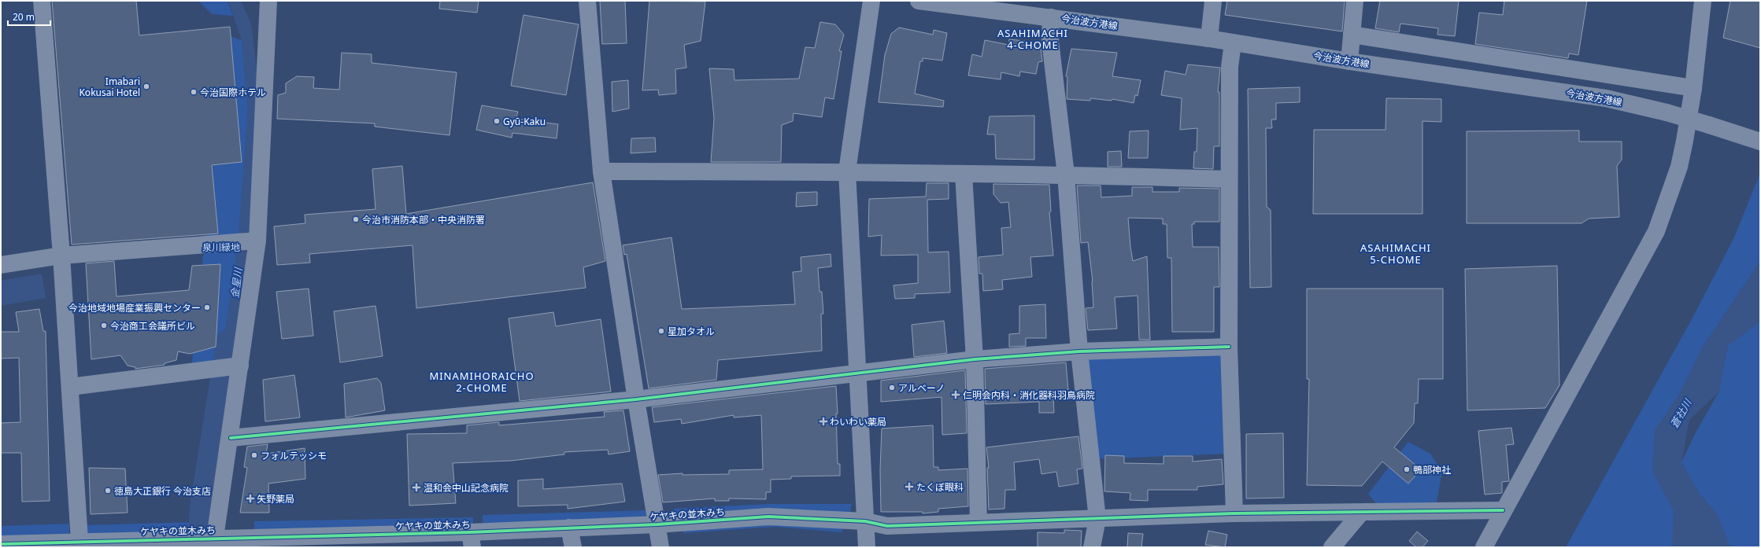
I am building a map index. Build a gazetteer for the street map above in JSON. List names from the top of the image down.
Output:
{
  "streets": {
    "main road": ["今治波方港線"],
    "street": ["ケヤキの並木みち"]
  },
  "districts": ["ASAHIMACHI 4-CHOME", "ASAHIMACHI 5-CHOME", "MINAMIHORAICHO 2-CHOME"],
  "water": ["金星川", "蒼社川"],
  "parks": ["泉川緑地"],
  "places": {
    "other": [
      "Imabari Kokusai Hotel",
      "今治国際ホテル",
      "Gyū-Kaku",
      "今治市消防本部・中央消防署",
      "今治地域地場産業振興センター",
      "今治商工会議所ビル",
      "星加タオル",
      "アルベーノ",
      "フォルテッシモ",
      "鴨部神社",
      "徳島大正銀行 今治支店"
    ],
    "health": [
      "仁明会内科・消化器科羽鳥病院",
      "わいわい薬局",
      "たくぼ眼科",
      "温和会中山記念病院",
      "矢野薬局"
    ]
  },
  "scale_bar": "20 m"
}
